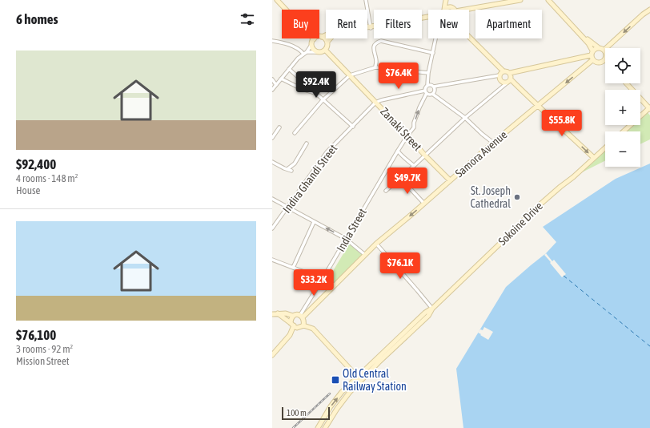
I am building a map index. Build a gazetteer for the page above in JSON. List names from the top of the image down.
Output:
{
  "streets": {
    "street": [
      "Zanaki Street",
      "Samora Avenue",
      "Indira Ghandi Street",
      "Sokoine Drive",
      "India Street"
    ]
  },
  "crossings": [
    ["Zanaki Street", "Samora Avenue"],
    ["Zanaki Street", "Indira Ghandi Street"],
    ["Zanaki Street", "India Street"],
    ["Samora Avenue", "India Street"]
  ],
  "places": {
    "other": ["St. Joseph Cathedral"],
    "transit": ["Old Central Railway Station"]
  },
  "scale_bar": "100 m",
  "page": {
    "heading": "6 homes",
    "chip": [
      "Buy",
      "Rent",
      "Filters",
      "New",
      "Apartment"
    ],
    "list": [
      {
        "name": "$92,400",
        "note": "4 rooms · 148 m² · House"
      },
      {
        "name": "$76,100",
        "note": "3 rooms · 92 m² · Mission Street"
      }
    ],
    "map_buttons": ["+", "−"],
    "price": [
      "$76.4K",
      "$92.4K",
      "$55.8K",
      "$49.7K",
      "$76.1K",
      "$33.2K"
    ],
    "scale": "100 m"
  }
}
